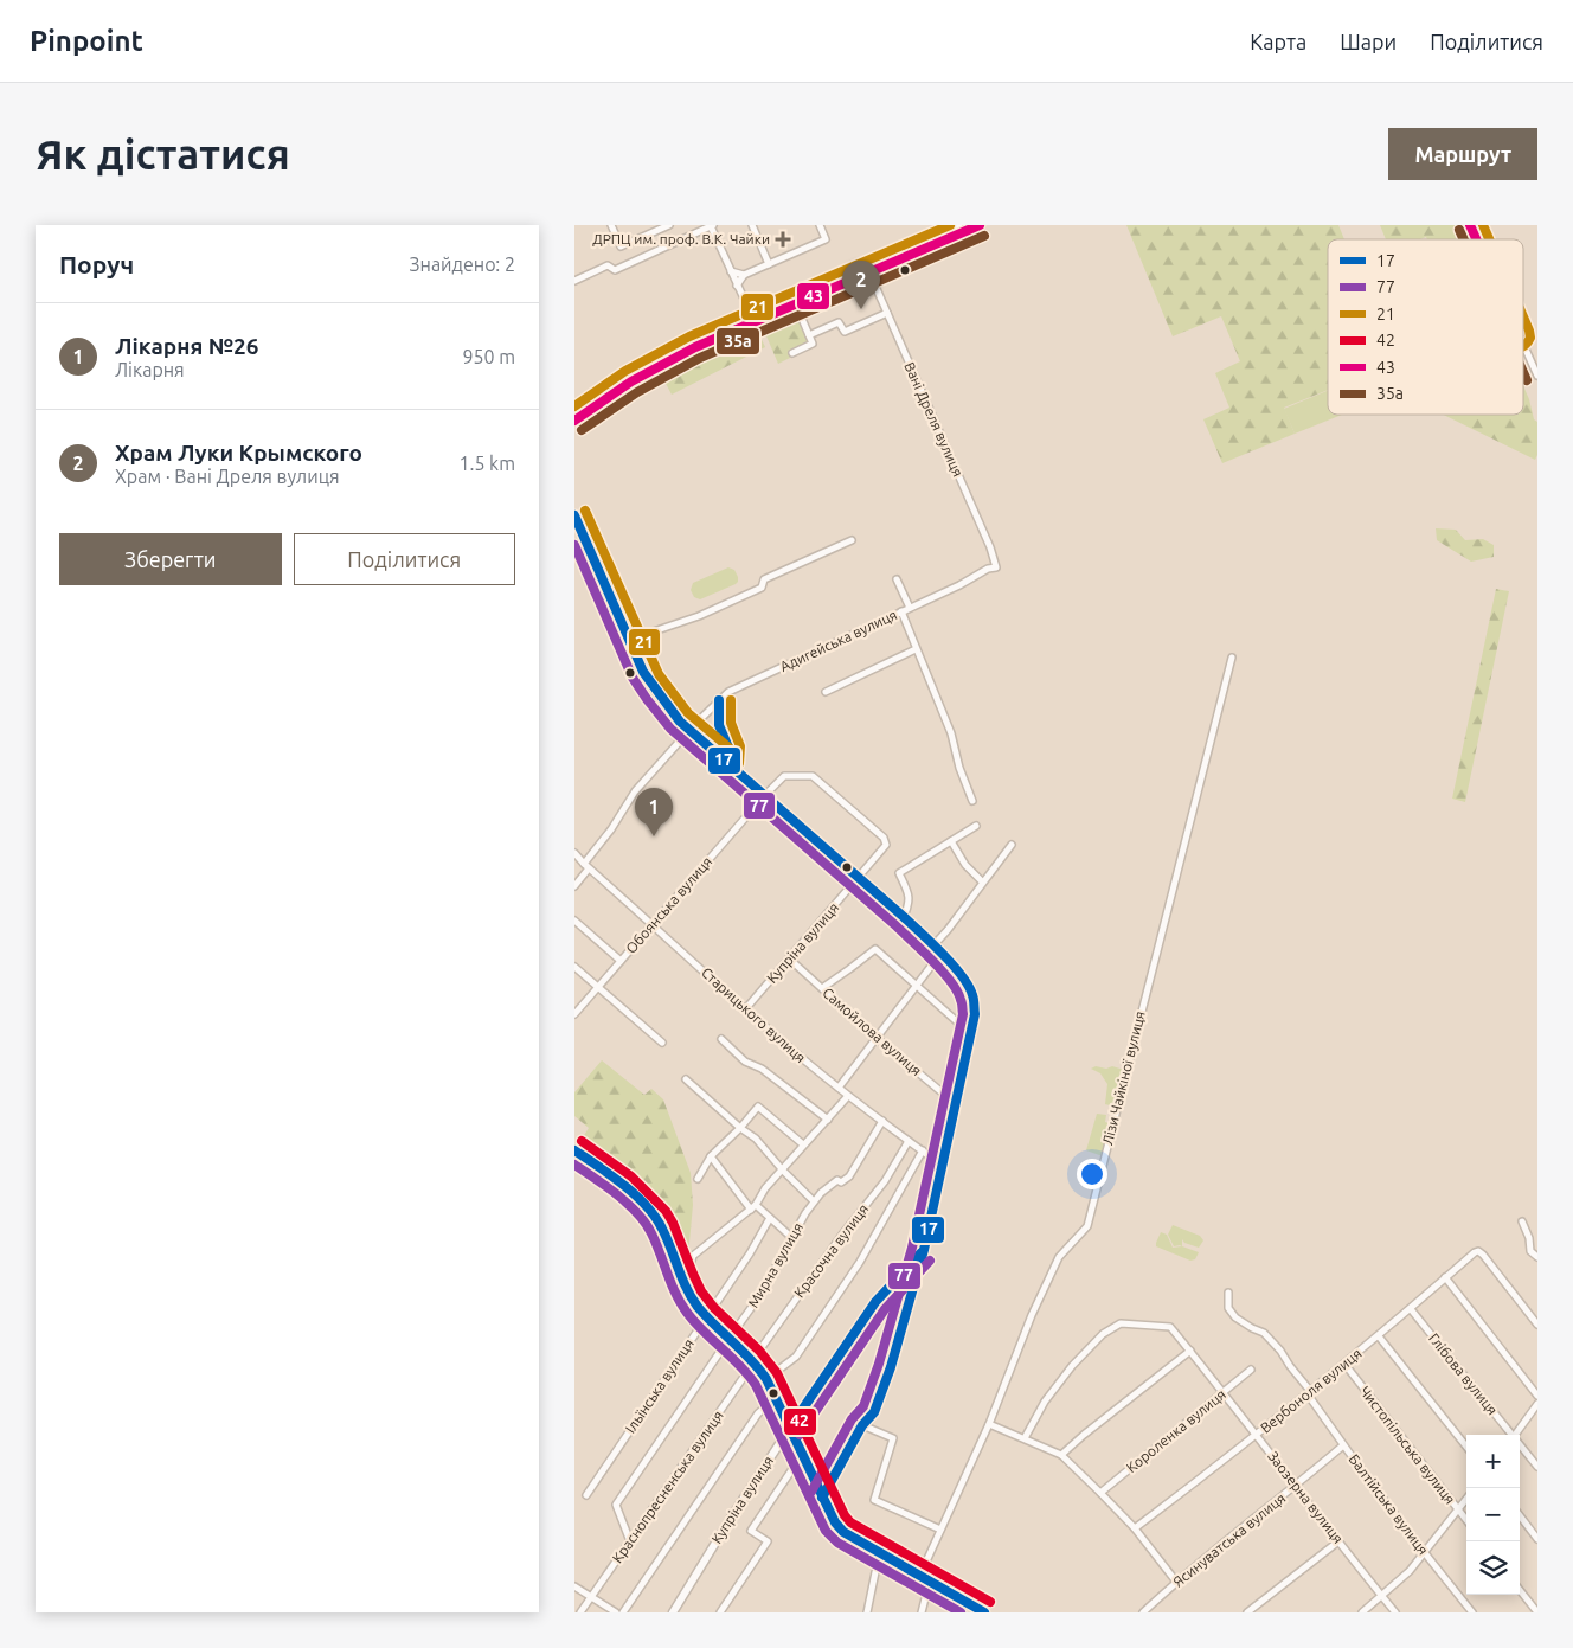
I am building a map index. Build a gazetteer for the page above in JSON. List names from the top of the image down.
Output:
{
  "streets": {
    "main road": ["Купріна вулиця"],
    "street": [
      "Вані Дреля вулиця",
      "Адигейська вулиця",
      "Обоянська вулиця",
      "Старицького вулиця",
      "Самойлова вулиця",
      "Лізи Чайкіної вулиця",
      "Красочна вулиця",
      "Мирна вулиця",
      "Глібова вулиця",
      "Ільїнська вулиця",
      "Вербоноля вулиця",
      "Короленка вулиця",
      "Чистопільська вулиця",
      "Краснопресненська вулиця",
      "Заозерна вулиця",
      "Балтійська вулиця",
      "Ясинуватська вулиця"
    ]
  },
  "crossings": [
    ["Вані Дреля вулиця", "Адигейська вулиця"],
    ["Адигейська вулиця", "Купріна вулиця"],
    ["Адигейська вулиця", "Старицького вулиця"],
    ["Обоянська вулиця", "Купріна вулиця"],
    ["Обоянська вулиця", "Старицького вулиця"],
    ["Купріна вулиця", "Старицького вулиця"],
    ["Купріна вулиця", "Самойлова вулиця"],
    ["Старицького вулиця", "Красочна вулиця"],
    ["Старицького вулиця", "Мирна вулиця"],
    ["Красочна вулиця", "Краснопресненська вулиця"],
    ["Мирна вулиця", "Краснопресненська вулиця"],
    ["Глібова вулиця", "Вербоноля вулиця"],
    ["Вербоноля вулиця", "Чистопільська вулиця"],
    ["Вербоноля вулиця", "Заозерна вулиця"],
    ["Вербоноля вулиця", "Балтійська вулиця"],
    ["Короленка вулиця", "Заозерна вулиця"],
    ["Заозерна вулиця", "Ясинуватська вулиця"],
    ["Балтійська вулиця", "Ясинуватська вулиця"]
  ],
  "places": {
    "health": ["ДРПЦ им. проф. В.К. Чайки"]
  },
  "lines": [
    "transit line 21",
    "transit line 43",
    "transit line 35а",
    "transit line 17",
    "transit line 77",
    "transit line 42"
  ],
  "legend": [
    "17",
    "77",
    "21",
    "42",
    "43",
    "35а"
  ],
  "page": {
    "header": "Pinpoint",
    "nav": ["Карта", "Шари", "Поділитися"],
    "buttons": [
      "Маршрут",
      ["Зберегти", "Поділитися"]
    ],
    "title": "Як дістатися",
    "heading": ["Поруч", "Знайдено: 2"],
    "pins": ["2", "1"],
    "list": [
      {
        "mark": "1",
        "name": "Лікарня №26",
        "note": "Лікарня",
        "value": "950 m"
      },
      {
        "mark": "2",
        "name": "Храм Луки Крымского",
        "note": "Храм · Вані Дреля вулиця",
        "value": "1.5 km"
      }
    ],
    "map_buttons": ["+", "−"]
  }
}
